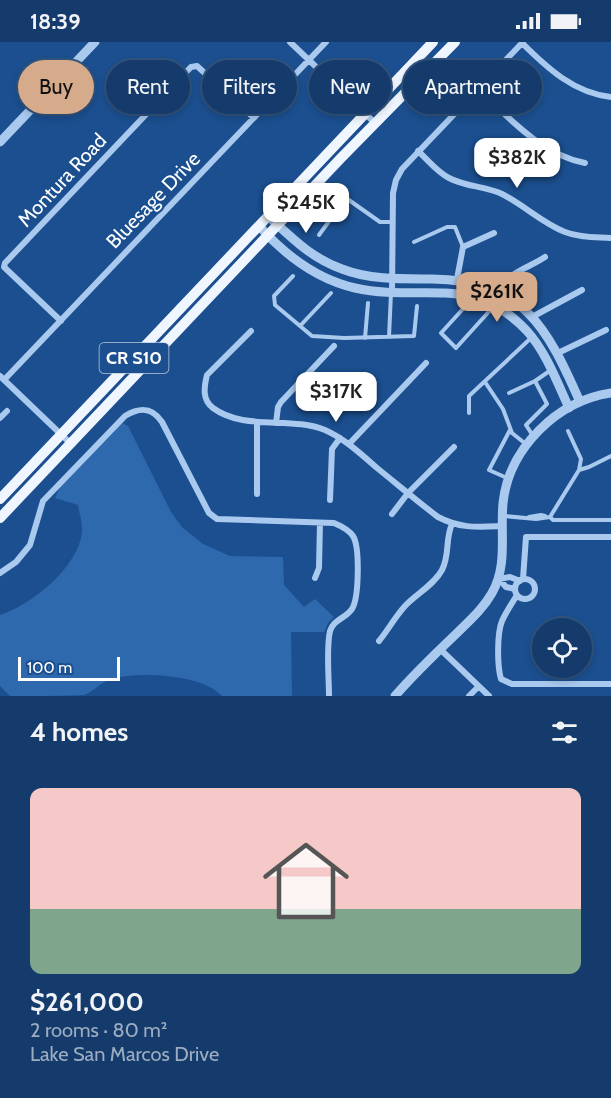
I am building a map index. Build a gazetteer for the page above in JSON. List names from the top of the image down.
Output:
{
  "streets": {
    "main road": ["CR S10"],
    "street": ["Montura Road", "Bluesage Drive"]
  },
  "crossings": [
    ["Montura Road", "Bluesage Drive"]
  ],
  "scale_bar": "100 m",
  "page": {
    "status": "18:39",
    "chip": [
      "Buy",
      "Rent",
      "Filters",
      "New",
      "Apartment"
    ],
    "price": [
      "$382K",
      "$245K",
      "$261K",
      "$317K"
    ],
    "scale": "100 m",
    "heading": "4 homes",
    "list": [
      {
        "name": "$261,000",
        "note": "2 rooms · 80 m² · Lake San Marcos Drive"
      }
    ]
  }
}
